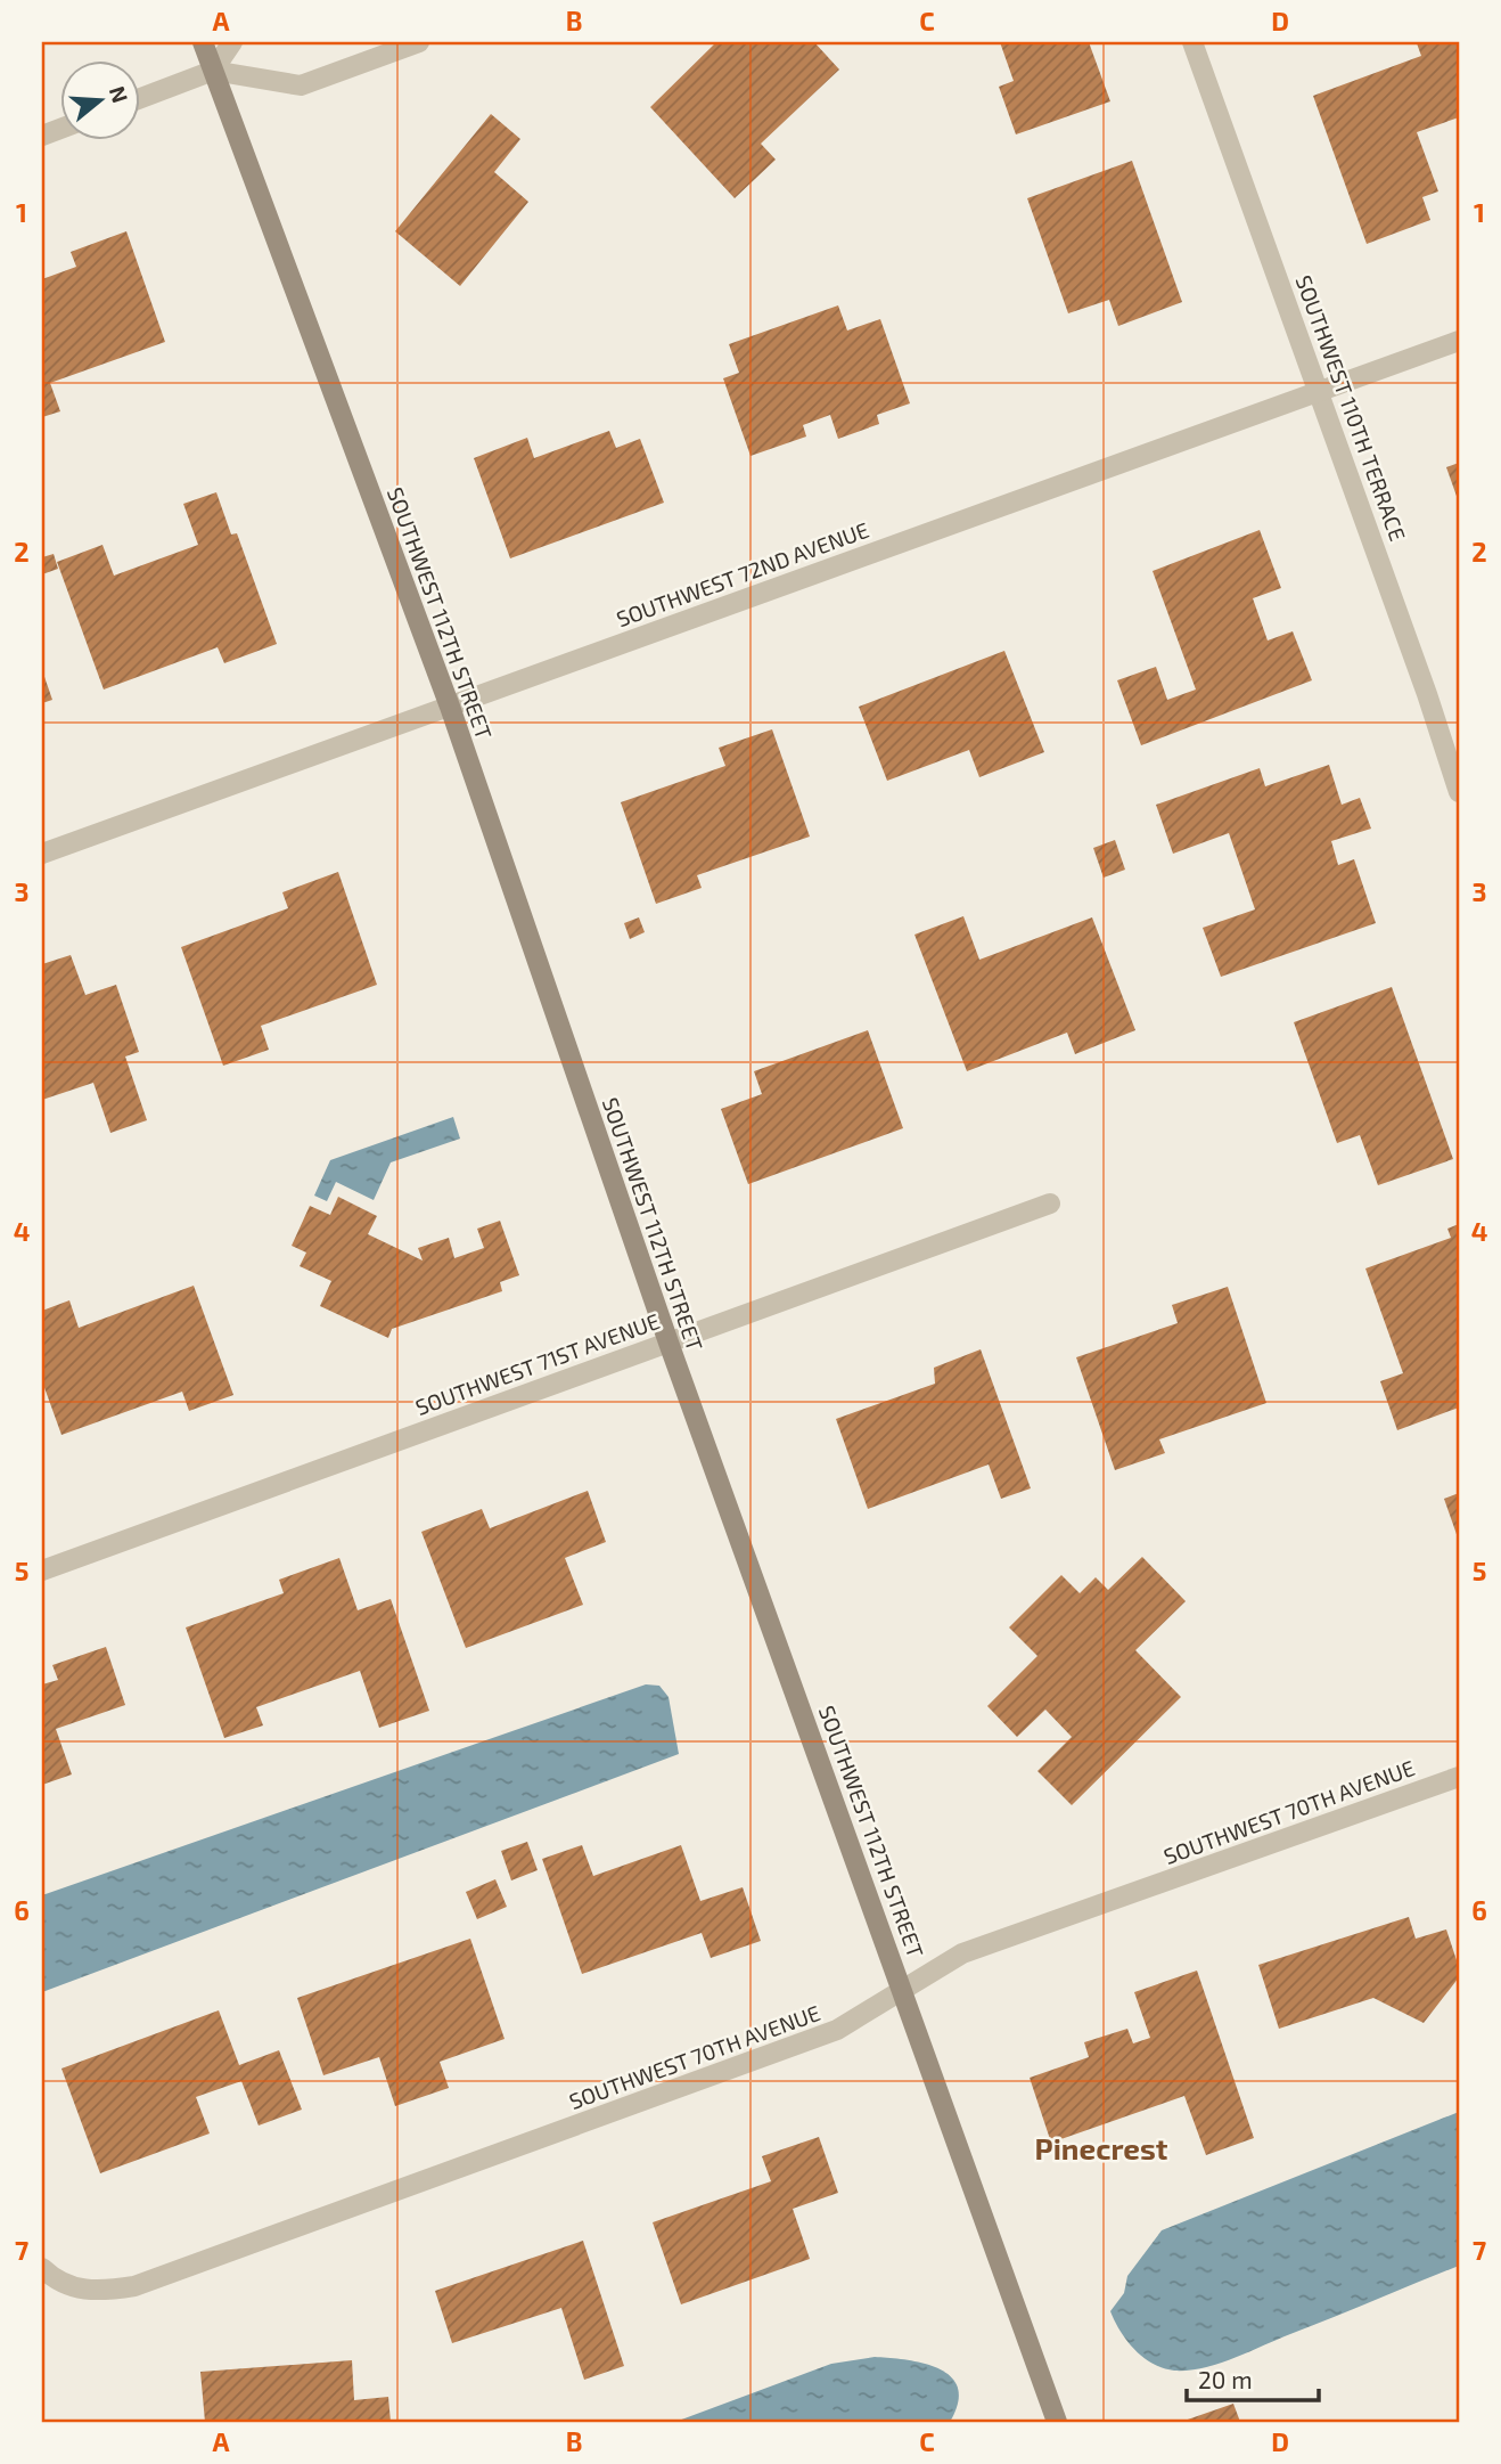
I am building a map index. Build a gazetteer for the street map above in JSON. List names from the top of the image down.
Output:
{
  "streets": {
    "main road": ["SOUTHWEST 112TH STREET"],
    "street": [
      "SOUTHWEST 110TH TERRACE",
      "SOUTHWEST 72ND AVENUE",
      "SOUTHWEST 71ST AVENUE",
      "SOUTHWEST 70TH AVENUE"
    ]
  },
  "crossings": [
    ["SOUTHWEST 110TH TERRACE", "SOUTHWEST 72ND AVENUE"],
    ["SOUTHWEST 72ND AVENUE", "SOUTHWEST 112TH STREET"],
    ["SOUTHWEST 112TH STREET", "SOUTHWEST 71ST AVENUE"],
    ["SOUTHWEST 112TH STREET", "SOUTHWEST 70TH AVENUE"]
  ],
  "districts": ["Pinecrest"],
  "scale_bar": "20 m",
  "north": "right",
  "grid": {
    "columns": [
      "A",
      "B",
      "C",
      "D"
    ],
    "rows": [
      "1",
      "2",
      "3",
      "4",
      "5",
      "6",
      "7"
    ]
  }
}
